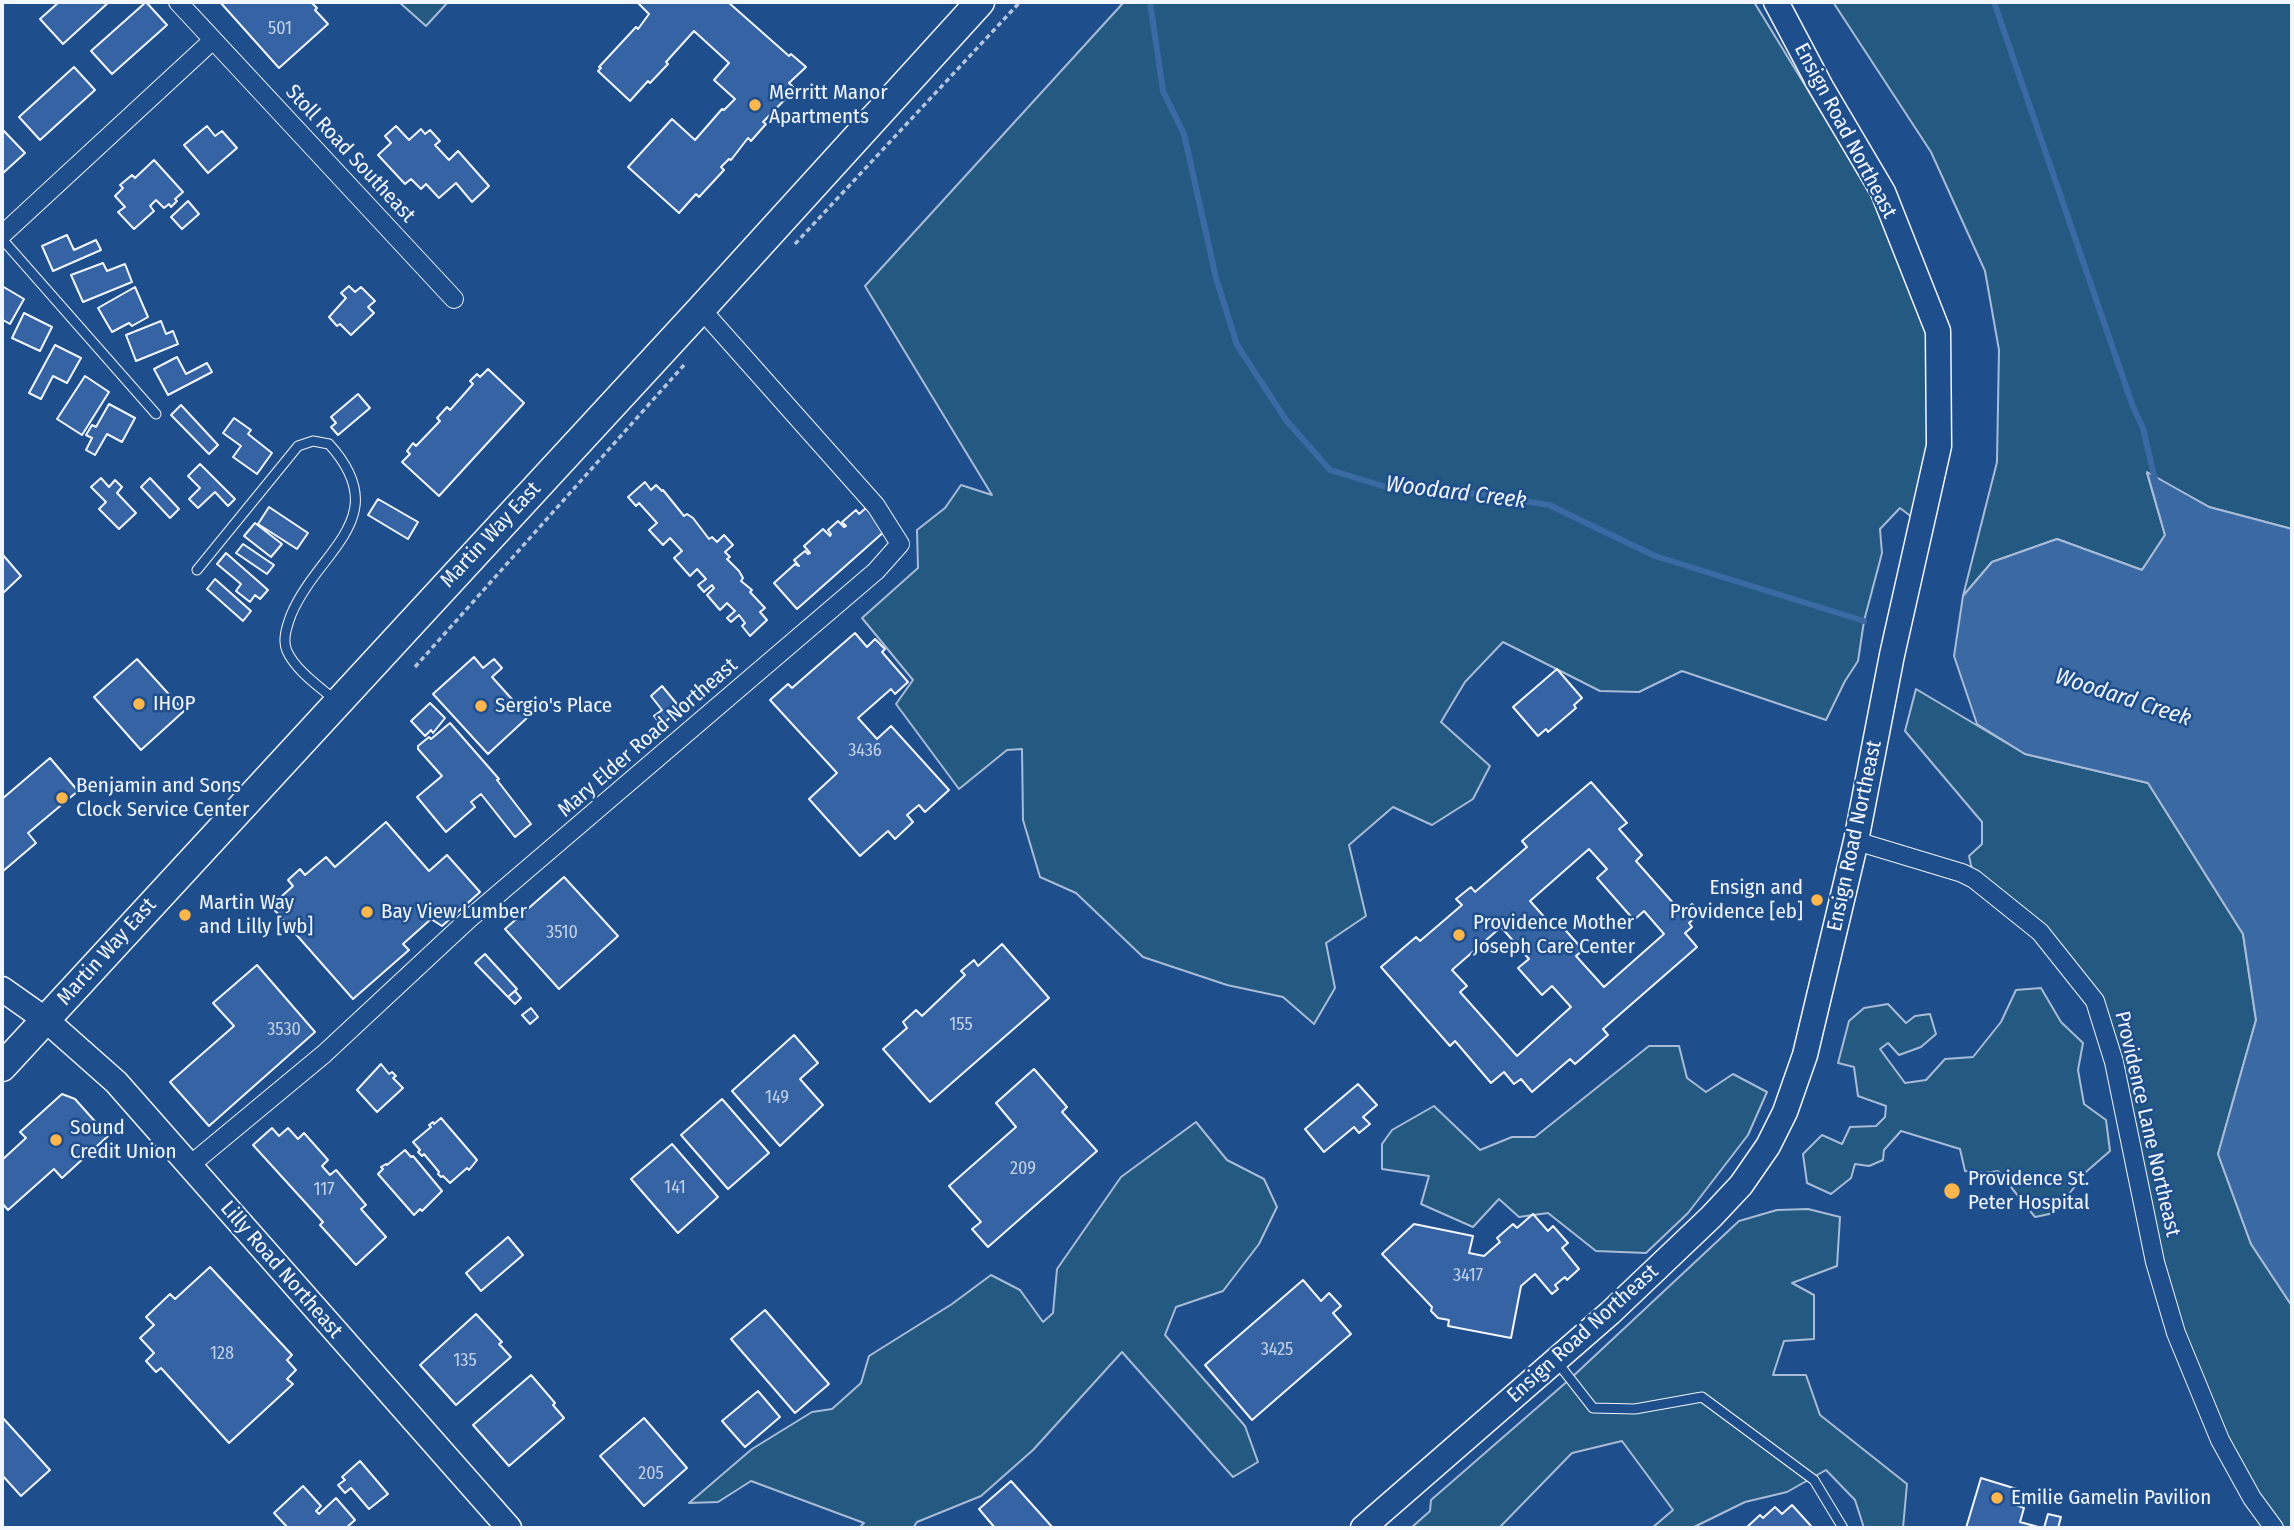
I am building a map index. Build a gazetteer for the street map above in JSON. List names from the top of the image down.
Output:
{
  "streets": {
    "main road": ["Martin Way East"],
    "street": [
      "Ensign Road Northeast",
      "Stoll Road Southeast",
      "Mary Elder Road Northeast",
      "Providence Lane Northeast",
      "Lilly Road Northeast"
    ]
  },
  "crossings": [
    ["Ensign Road Northeast", "Providence Lane Northeast"],
    ["Martin Way East", "Mary Elder Road Northeast"],
    ["Martin Way East", "Lilly Road Northeast"],
    ["Mary Elder Road Northeast", "Lilly Road Northeast"]
  ],
  "water": ["Woodard Creek"],
  "places": [
    "Merritt Manor Apartments",
    "IHOP",
    "Sergio's Place",
    "Benjamin and Sons Clock Service Center",
    "Ensign and Providence [eb]",
    "Bay View Lumber",
    "Martin Way and Lilly [wb]",
    "Providence Mother Joseph Care Center",
    "Sound Credit Union",
    "Providence St. Peter Hospital",
    "Emilie Gamelin Pavilion"
  ],
  "house_numbers": [
    "501",
    "3436",
    "3510",
    "155",
    "3530",
    "149",
    "209",
    "141",
    "117",
    "3417",
    "3425",
    "128",
    "135",
    "205"
  ]
}
